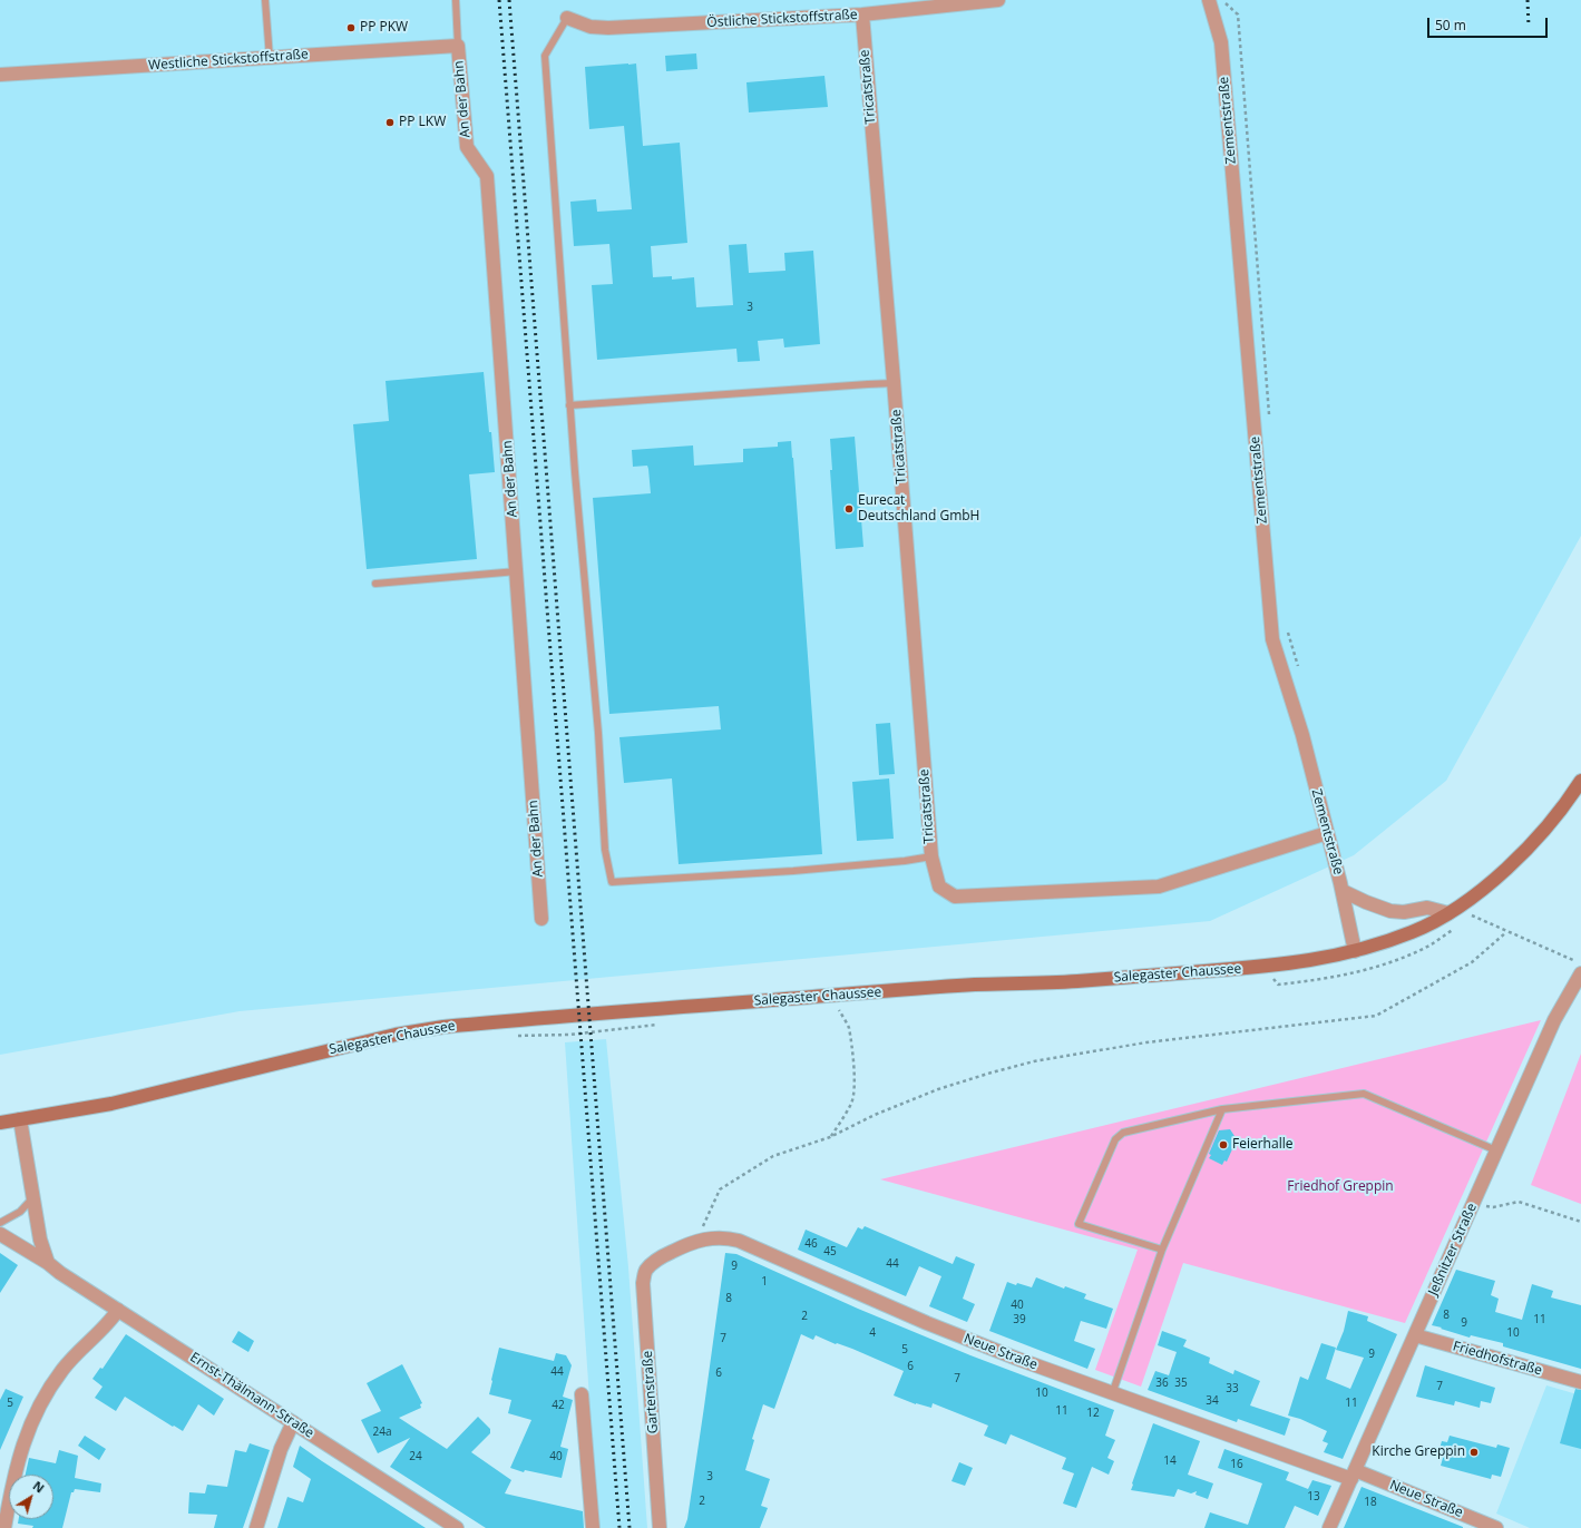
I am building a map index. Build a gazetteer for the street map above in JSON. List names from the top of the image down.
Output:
{
  "streets": {
    "main road": ["Salegaster Chaussee"],
    "street": [
      "Östliche Stickstoffstraße",
      "Westliche Stickstoffstraße",
      "Tricatstraße",
      "An der Bahn",
      "Zementstraße",
      "Jeßnitzer Straße",
      "Neue Straße",
      "Friedhofstraße",
      "Gartenstraße",
      "Ernst-Thälmann-Straße"
    ]
  },
  "crossings": [
    ["Östliche Stickstoffstraße", "Tricatstraße"],
    ["Westliche Stickstoffstraße", "An der Bahn"],
    ["Tricatstraße", "Zementstraße"],
    ["Zementstraße", "Salegaster Chaussee"],
    ["Jeßnitzer Straße", "Neue Straße"],
    ["Jeßnitzer Straße", "Friedhofstraße"],
    ["Neue Straße", "Gartenstraße"]
  ],
  "parks": ["Friedhof Greppin"],
  "places": [
    "PP PKW",
    "PP LKW",
    "Eurecat Deutschland GmbH",
    "Feierhalle",
    "Kirche Greppin"
  ],
  "house_numbers": [
    "3",
    "46",
    "45",
    "44",
    "9",
    "1",
    "8",
    "40",
    "8",
    "2",
    "39",
    "11",
    "9",
    "4",
    "10",
    "7",
    "5",
    "9",
    "6",
    "44",
    "6",
    "7",
    "36",
    "35",
    "7",
    "33",
    "10",
    "34",
    "5",
    "11",
    "42",
    "11",
    "12",
    "24a",
    "24",
    "40",
    "14",
    "16",
    "3",
    "13",
    "2",
    "18"
  ],
  "scale_bar": "50 m",
  "north": "top right"
}
